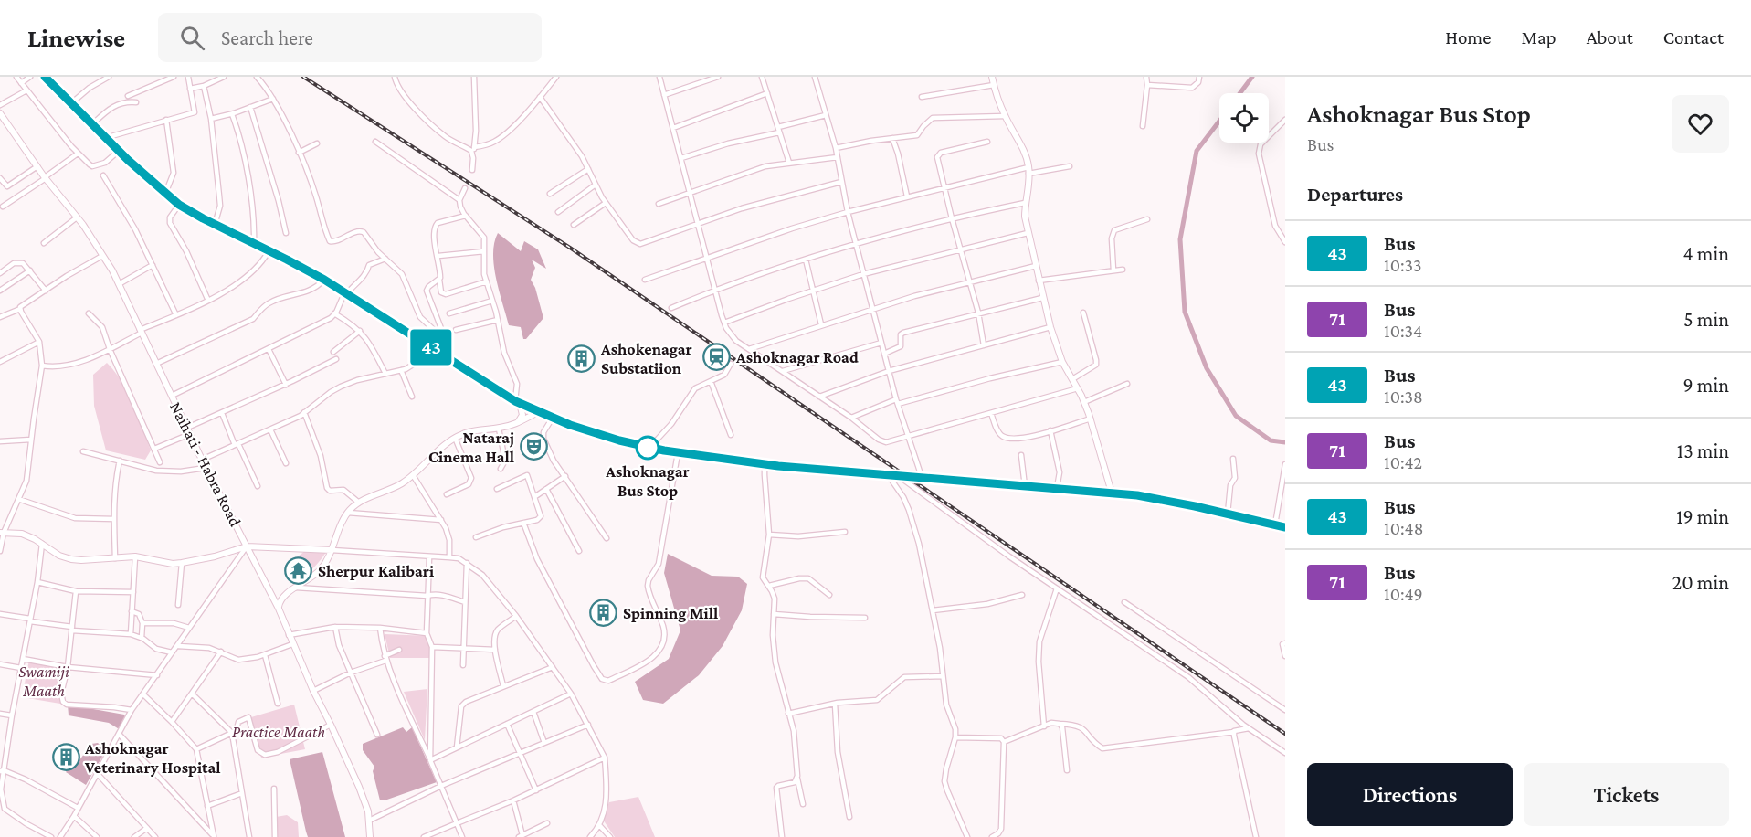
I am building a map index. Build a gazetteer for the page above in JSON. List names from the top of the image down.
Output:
{
  "streets": {
    "main road": ["Naihati - Habra Road"]
  },
  "parks": ["Swamiji Maath", "Practice Maath"],
  "places": {
    "station": ["Ashoknagar Road"],
    "building": ["Ashokenagar Substatiion", "Spinning Mill", "Ashoknagar Veterinary Hospital"],
    "theatre": ["Nataraj Cinema Hall"],
    "other": ["Ashoknagar Bus Stop"],
    "temple": ["Sherpur Kalibari"]
  },
  "lines": ["bus line 43"],
  "page": {
    "header": "Linewise",
    "search": "Search here",
    "nav": [
      "Home",
      "Map",
      "About",
      "Contact"
    ],
    "on_map": "43",
    "heading": [
      ["Ashoknagar Bus Stop", "Bus"],
      "Departures"
    ],
    "list": [
      {
        "mark": "43",
        "name": "Bus",
        "note": "10:33",
        "value": "4 min"
      },
      {
        "mark": "71",
        "name": "Bus",
        "note": "10:34",
        "value": "5 min"
      },
      {
        "mark": "43",
        "name": "Bus",
        "note": "10:38",
        "value": "9 min"
      },
      {
        "mark": "71",
        "name": "Bus",
        "note": "10:42",
        "value": "13 min"
      },
      {
        "mark": "43",
        "name": "Bus",
        "note": "10:48",
        "value": "19 min"
      },
      {
        "mark": "71",
        "name": "Bus",
        "note": "10:49",
        "value": "20 min"
      }
    ],
    "buttons": ["Directions", "Tickets"]
  }
}
